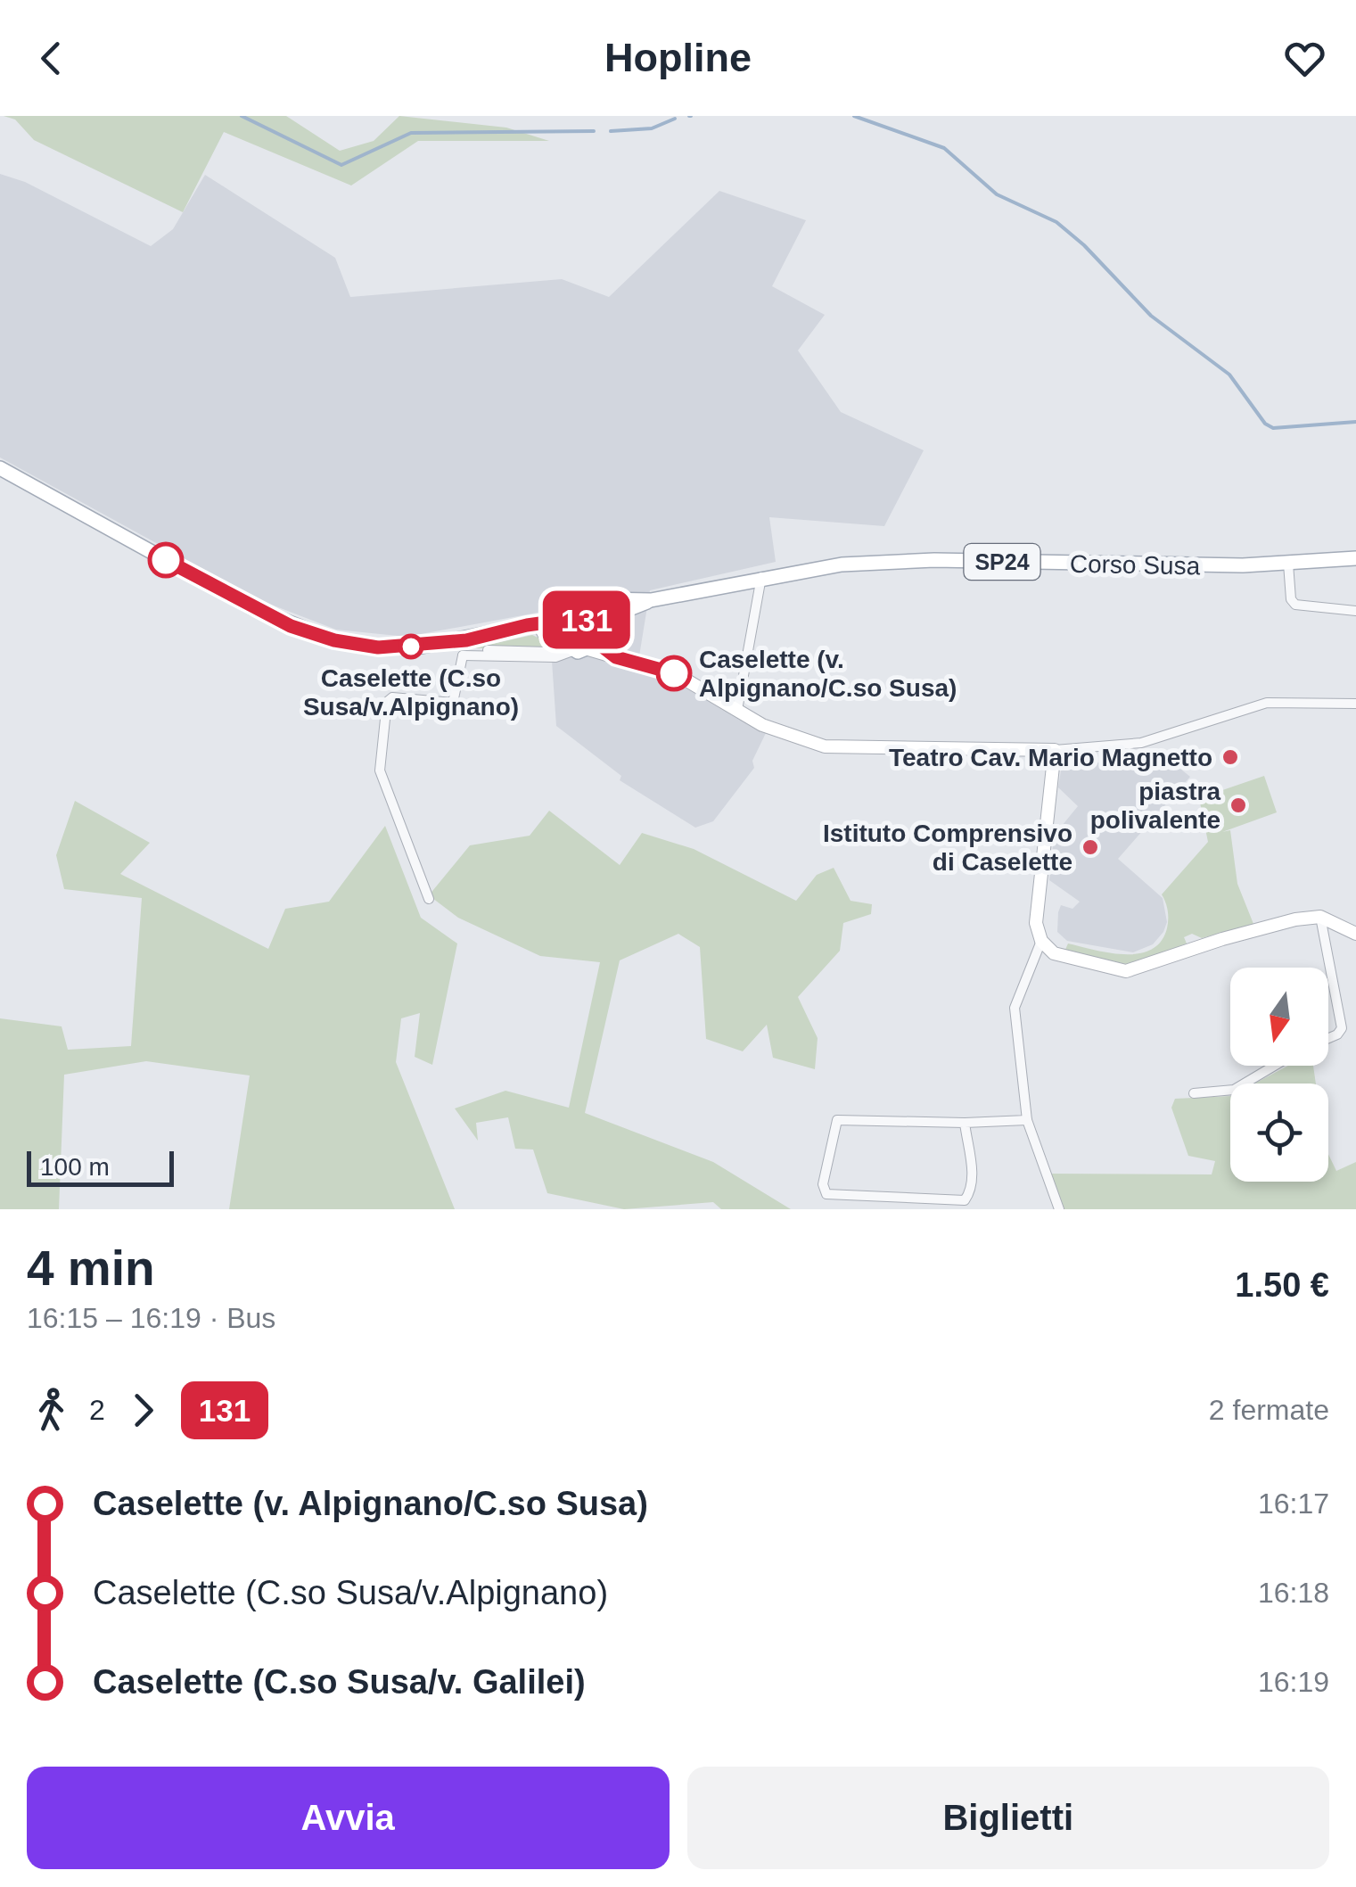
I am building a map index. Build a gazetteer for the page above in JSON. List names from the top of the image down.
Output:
{
  "streets": {
    "main road": ["SP24", "Corso Susa"]
  },
  "places": [
    "Caselette (C.so Susa/v.Alpignano)",
    "Caselette (v. Alpignano/C.so Susa)",
    "Teatro Cav. Mario Magnetto",
    "piastra polivalente",
    "Istituto Comprensivo di Caselette"
  ],
  "lines": ["bus line 131"],
  "scale_bar": "100 m",
  "north": "bottom",
  "page": {
    "header": "Hopline",
    "on_map": "131",
    "scale": "100 m",
    "heading": ["4 min", "16:15 – 16:19 · Bus", "1.50 €"],
    "legs": ["2", "131", "2 fermate"],
    "list": [
      {
        "name": "Caselette (v. Alpignano/C.so Susa)",
        "value": "16:17"
      },
      {
        "name": "Caselette (C.so Susa/v.Alpignano)",
        "value": "16:18"
      },
      {
        "name": "Caselette (C.so Susa/v. Galilei)",
        "value": "16:19"
      }
    ],
    "buttons": ["Avvia", "Biglietti"]
  }
}
